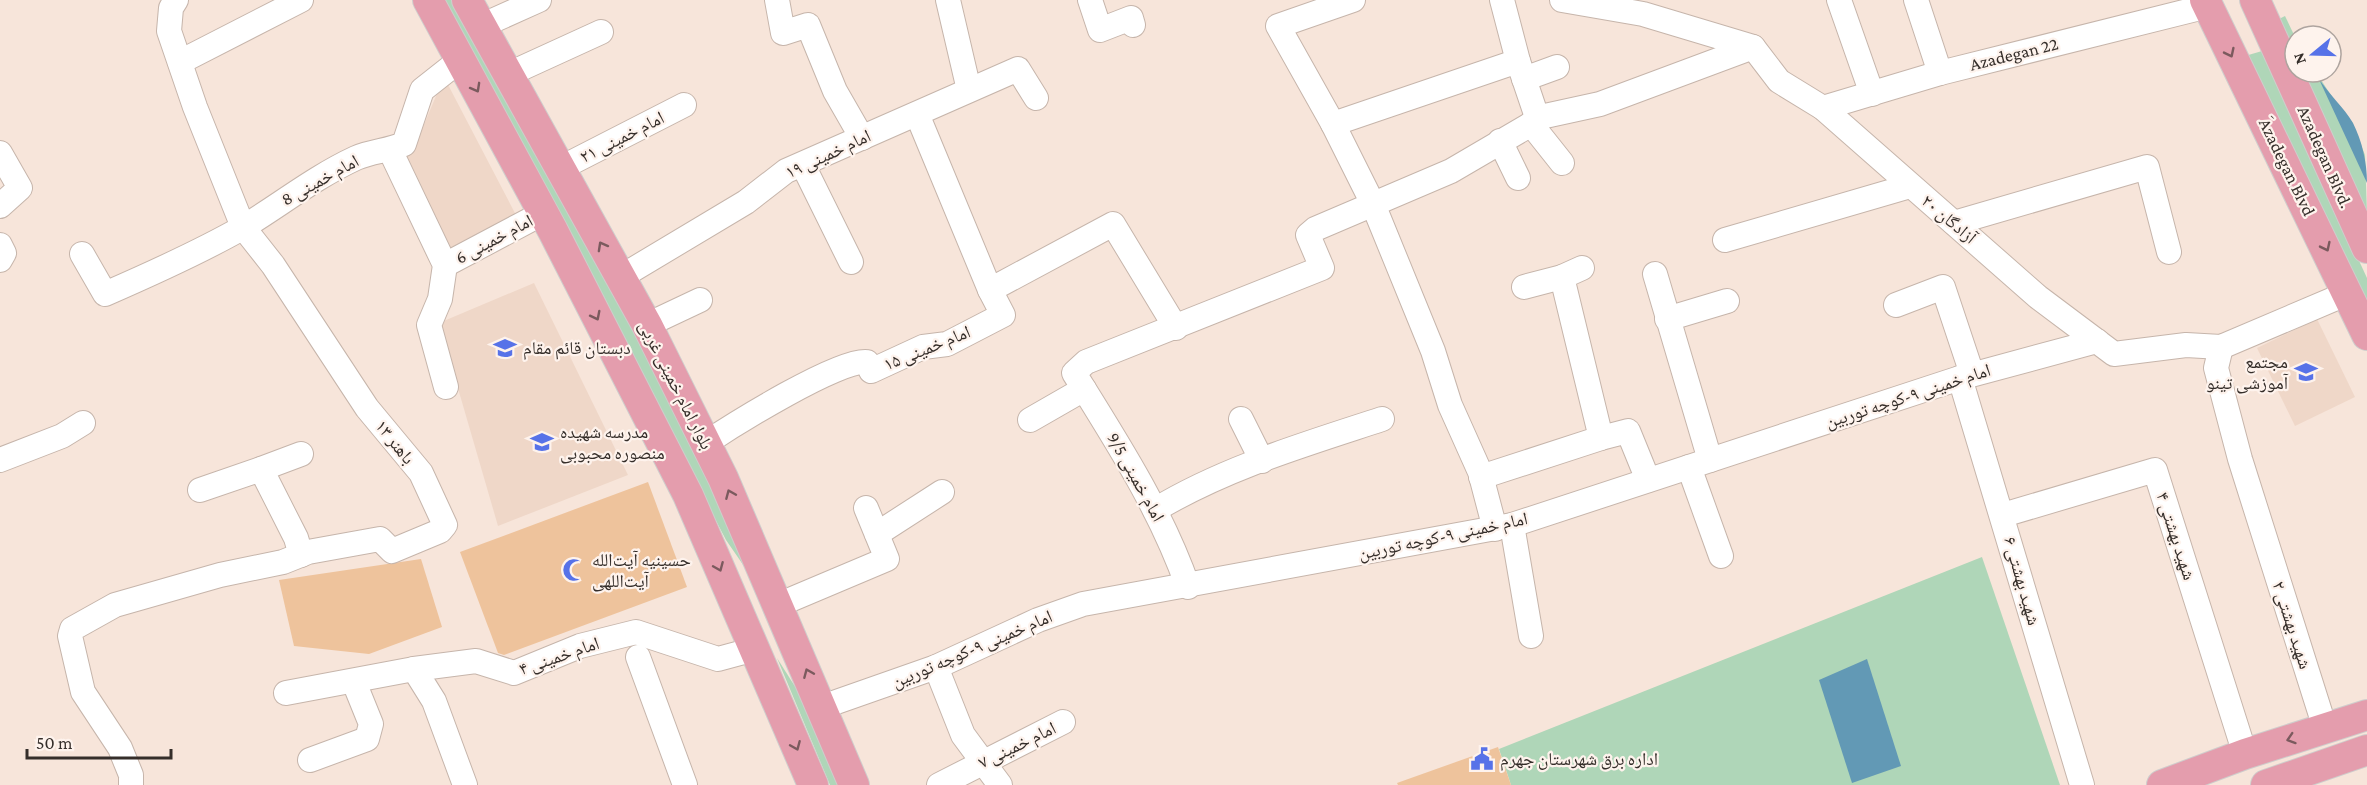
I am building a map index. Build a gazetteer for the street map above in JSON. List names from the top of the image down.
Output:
{
  "streets": {
    "main road": ["Azadegan Blvd.", "َAzadegan Blvd", "بلوار امام خمینی غربی"],
    "street": [
      "Azadegan 22",
      "امام خمینی ۲۱",
      "امام خمینی ۱۹",
      "امام خمینی 8",
      "آزادگان ۲۰",
      "امام خمینی 6",
      "امام خمینی ۱۵",
      "امام خمینی ۹-کوچه توربین",
      "باهنر ۱۳",
      "امام خمینی 9/5",
      "شهید بهشتی ۴",
      "شهید بهشتی ۶",
      "شهید بهشتی ۲",
      "امام خمینی ۴",
      "امام خمینی ۷"
    ]
  },
  "crossings": [
    ["Azadegan 22", "َAzadegan Blvd"],
    ["Azadegan 22", "آزادگان ۲۰"],
    ["امام خمینی ۲۱", "بلوار امام خمینی غربی"],
    ["امام خمینی ۱۹", "بلوار امام خمینی غربی"],
    ["َAzadegan Blvd", "آزادگان ۲۰"],
    ["امام خمینی 8", "باهنر ۱۳"],
    ["آزادگان ۲۰", "امام خمینی ۹-کوچه توربین"],
    ["آزادگان ۲۰", "شهید بهشتی ۲"],
    ["امام خمینی ۱۵", "بلوار امام خمینی غربی"],
    ["بلوار امام خمینی غربی", "امام خمینی ۹-کوچه توربین"],
    ["امام خمینی ۹-کوچه توربین", "امام خمینی 9/5"],
    ["امام خمینی ۹-کوچه توربین", "شهید بهشتی ۶"],
    ["شهید بهشتی ۴", "شهید بهشتی ۶"]
  ],
  "one_way": ["َAzadegan Blvd"],
  "places": {
    "school or university": ["دبستان قائم مقام", "مجتمع آموزشی تینو", "مدرسه شهیده منصوره محبوبی"],
    "mosque": ["حسینیه آیت‌الله آیت‌اللهی"],
    "public building": ["اداره برق شهرستان جهرم"]
  },
  "scale_bar": "50 m",
  "north": "left"
}
